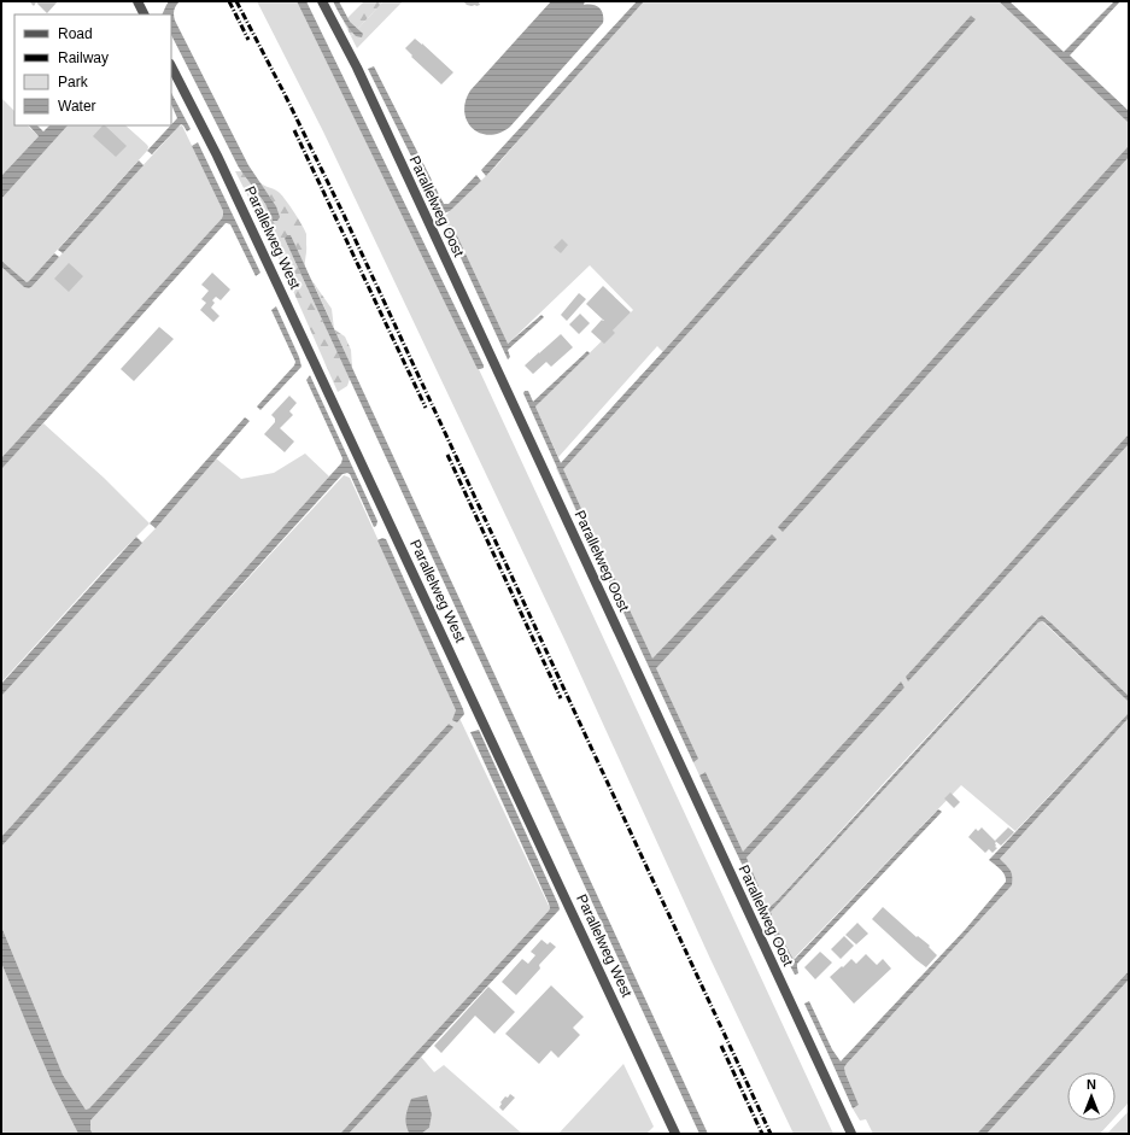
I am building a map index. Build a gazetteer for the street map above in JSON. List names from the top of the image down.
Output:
{
  "streets": {
    "street": ["Parallelweg Oost", "Parallelweg West"]
  },
  "legend": [
    "Road",
    "Railway",
    "Park",
    "Water"
  ],
  "north": "top"
}
